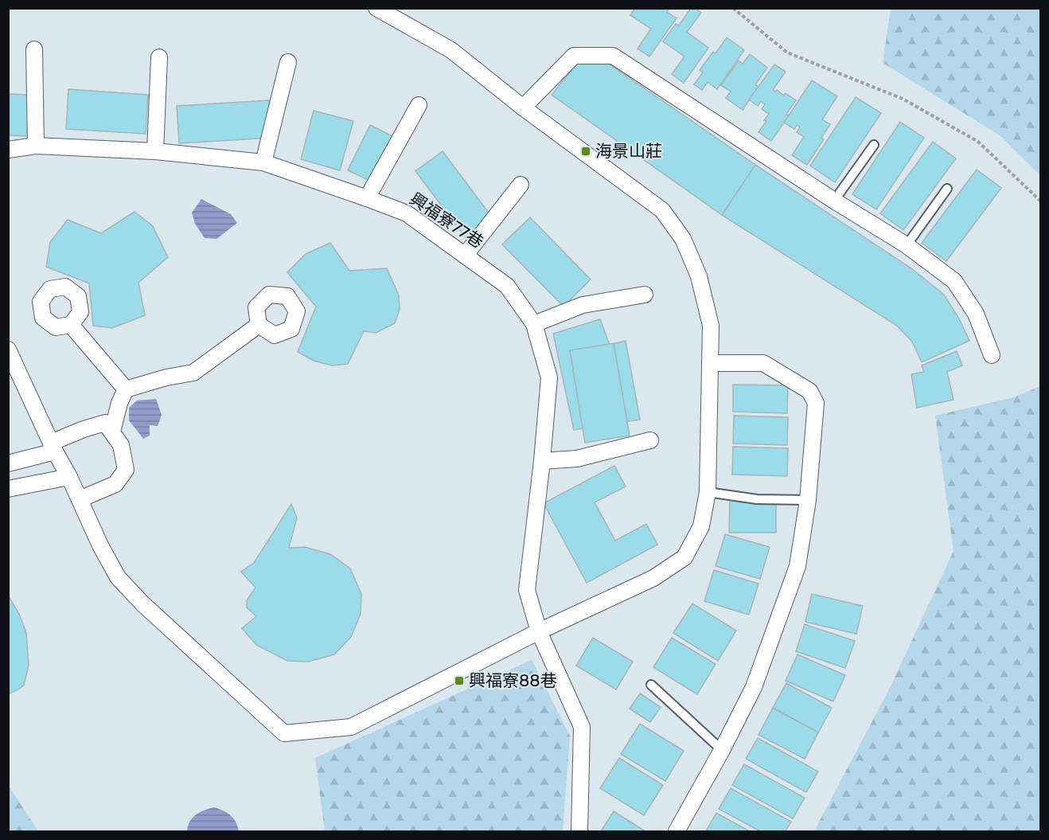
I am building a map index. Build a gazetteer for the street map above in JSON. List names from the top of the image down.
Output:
{
  "streets": {
    "street": ["興福寮77巷"]
  },
  "places": {
    "transit": ["海景山莊", "興福寮88巷"]
  }
}
